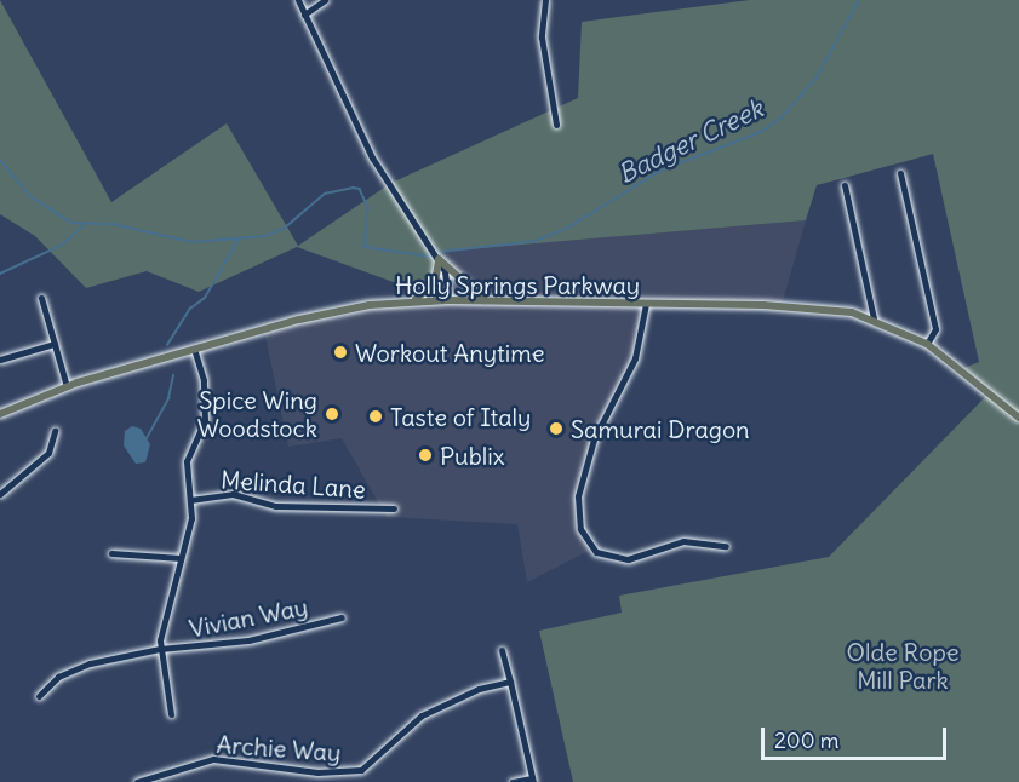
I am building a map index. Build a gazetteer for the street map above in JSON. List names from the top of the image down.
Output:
{
  "streets": {
    "main road": ["Holly Springs Parkway"],
    "street": ["Melinda Lane", "Vivian Way", "Archie Way"]
  },
  "water": ["Badger Creek"],
  "parks": ["Olde Rope Mill Park"],
  "places": [
    "Workout Anytime",
    "Spice Wing Woodstock",
    "Taste of Italy",
    "Samurai Dragon",
    "Publix"
  ],
  "scale_bar": "200 m"
}
